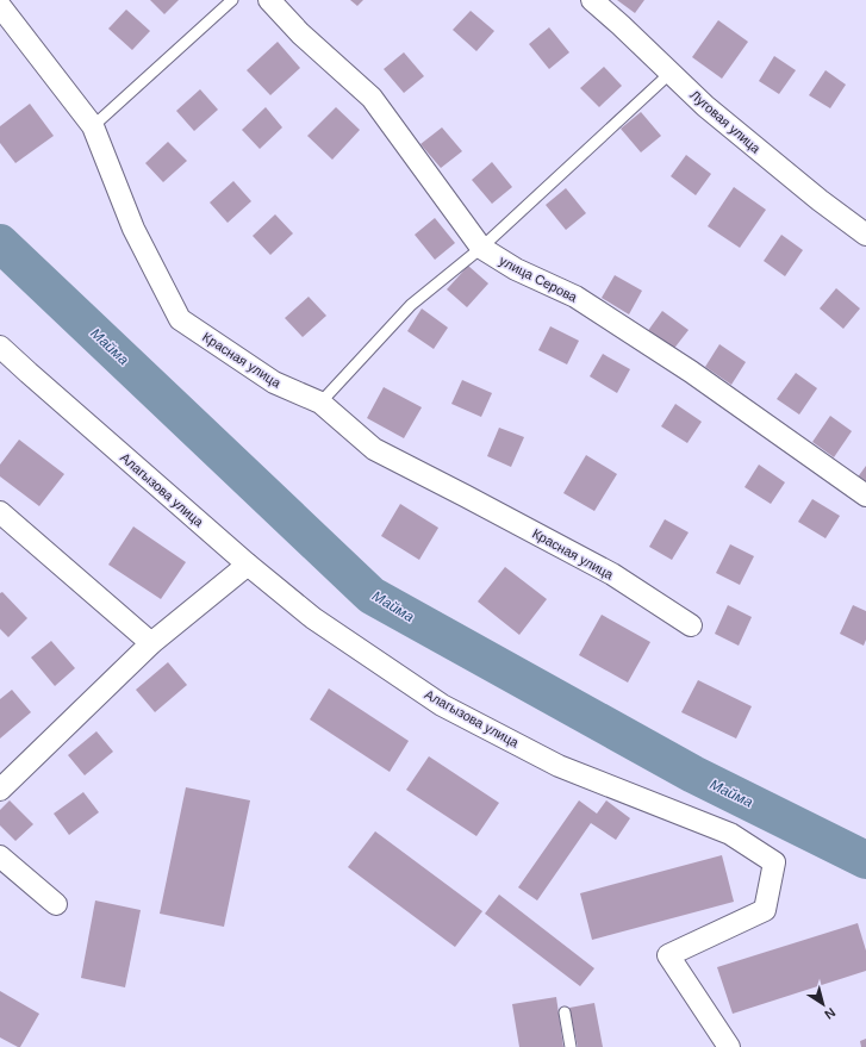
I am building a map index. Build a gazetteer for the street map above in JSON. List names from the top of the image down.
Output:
{
  "streets": {
    "street": [
      "Луговая улица",
      "улица Серова",
      "Красная улица",
      "Алагызова улица"
    ]
  },
  "water": ["Майма"],
  "north": "bottom right"
}
